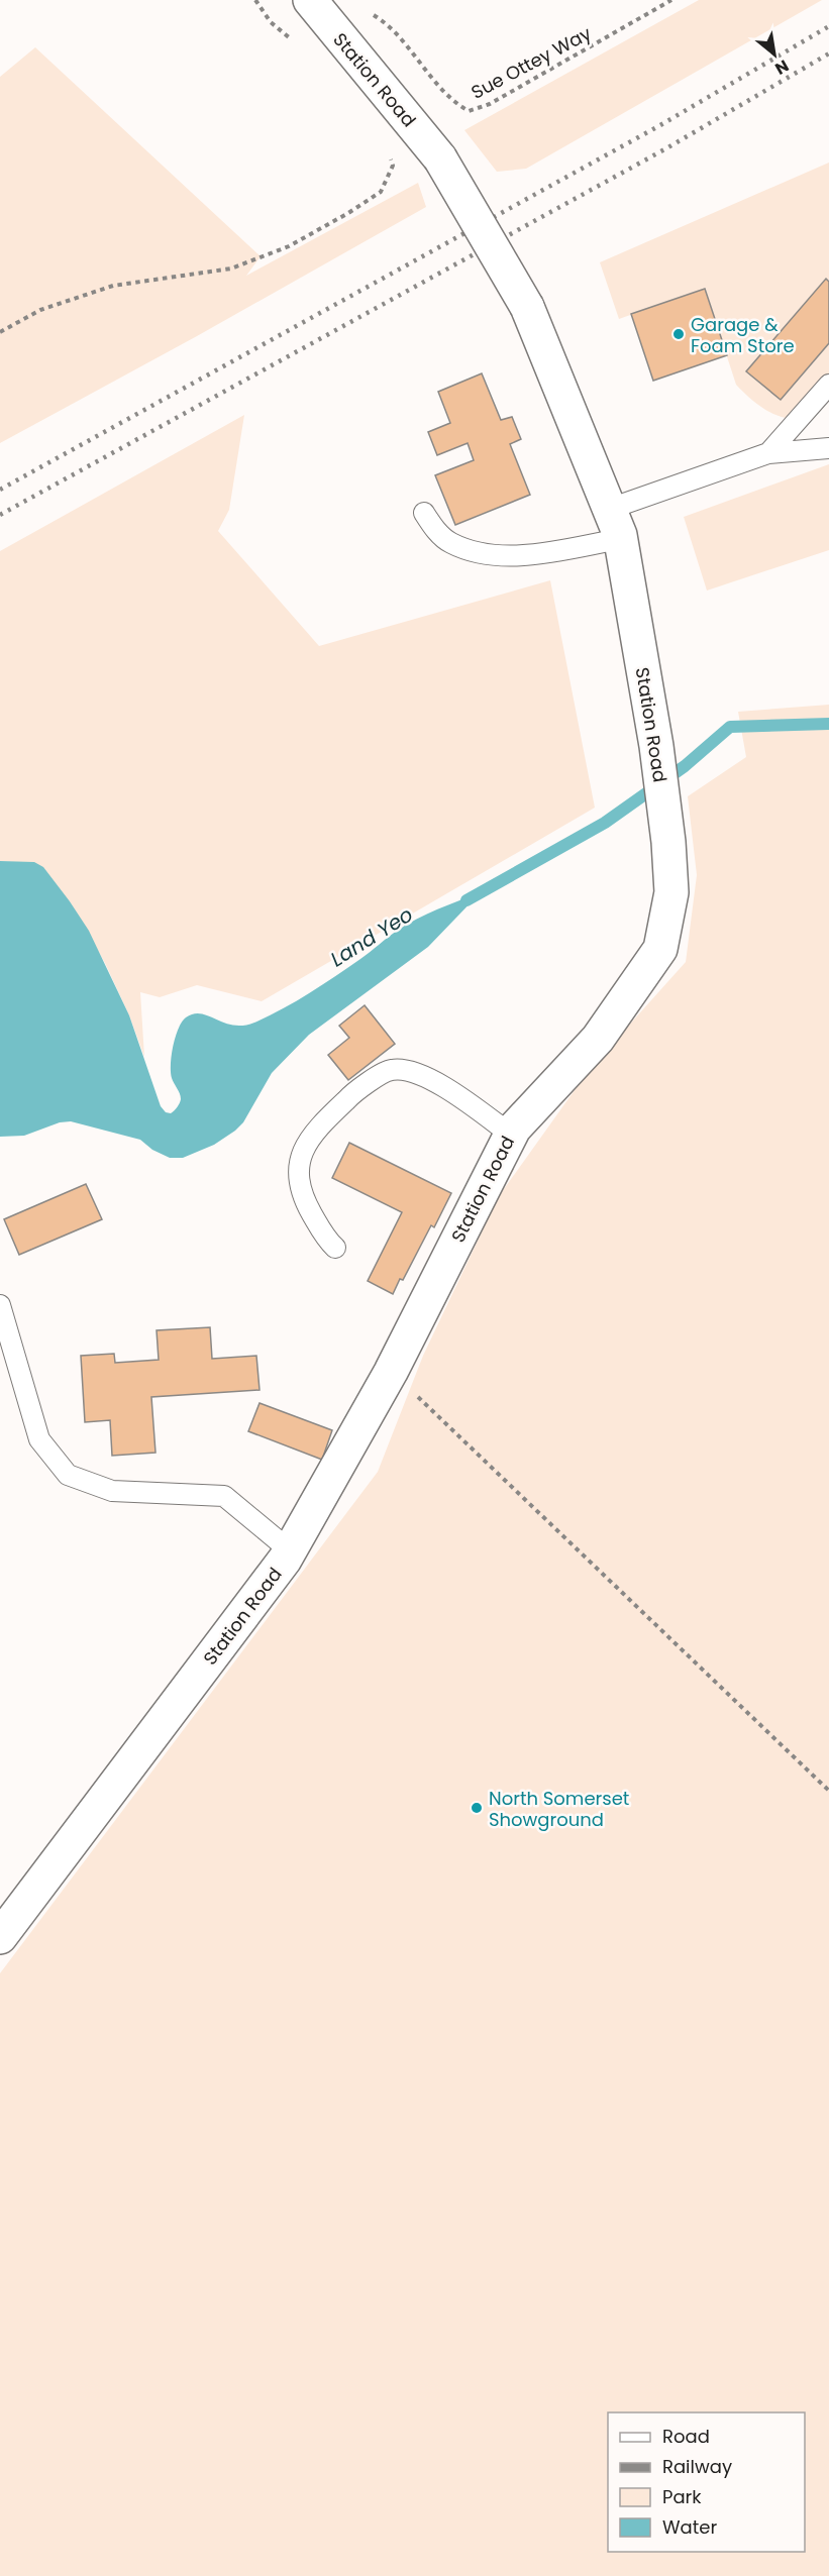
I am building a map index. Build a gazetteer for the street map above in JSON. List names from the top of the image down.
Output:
{
  "streets": {
    "street": ["Station Road"],
    "path": ["Sue Ottey Way"]
  },
  "crossings": [
    ["Sue Ottey Way", "Station Road"]
  ],
  "water": ["Land Yeo"],
  "places": ["Garage & Foam Store", "North Somerset Showground"],
  "legend": [
    "Road",
    "Railway",
    "Park",
    "Water"
  ],
  "north": "bottom right"
}
